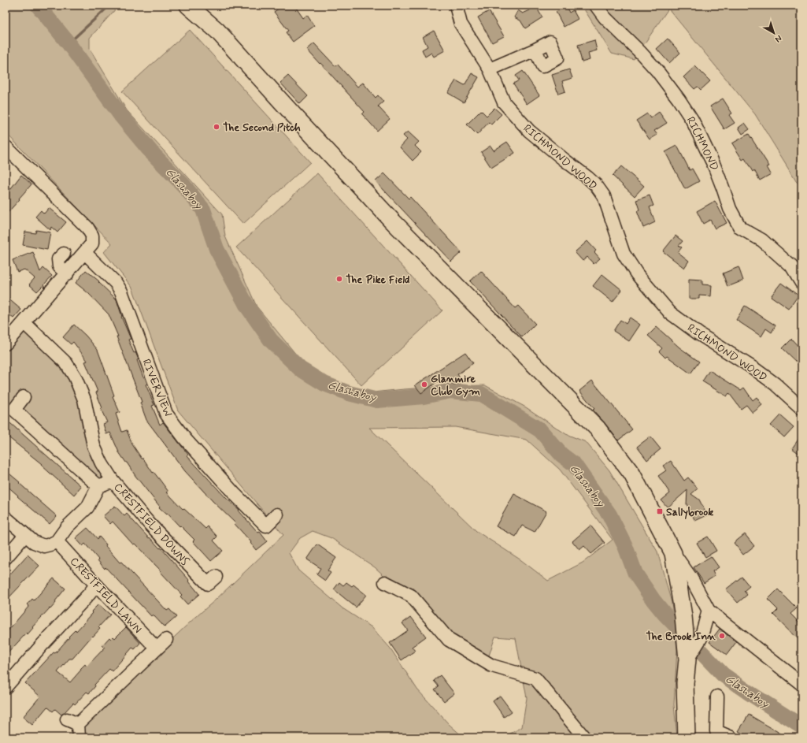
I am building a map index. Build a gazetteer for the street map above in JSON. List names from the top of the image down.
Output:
{
  "streets": {
    "street": [
      "RICHMOND",
      "RICHMOND WOOD",
      "RIVERVIEW",
      "CRESTFIELD DOWNS",
      "CRESTFIELD LAWN"
    ]
  },
  "water": ["Glashaboy"],
  "places": {
    "other": [
      "The Second Pitch",
      "The Pike Field",
      "Glanmire Club Gym",
      "The Brook Inn"
    ],
    "transit": ["Sallybrook"]
  },
  "north": "bottom right"
}
